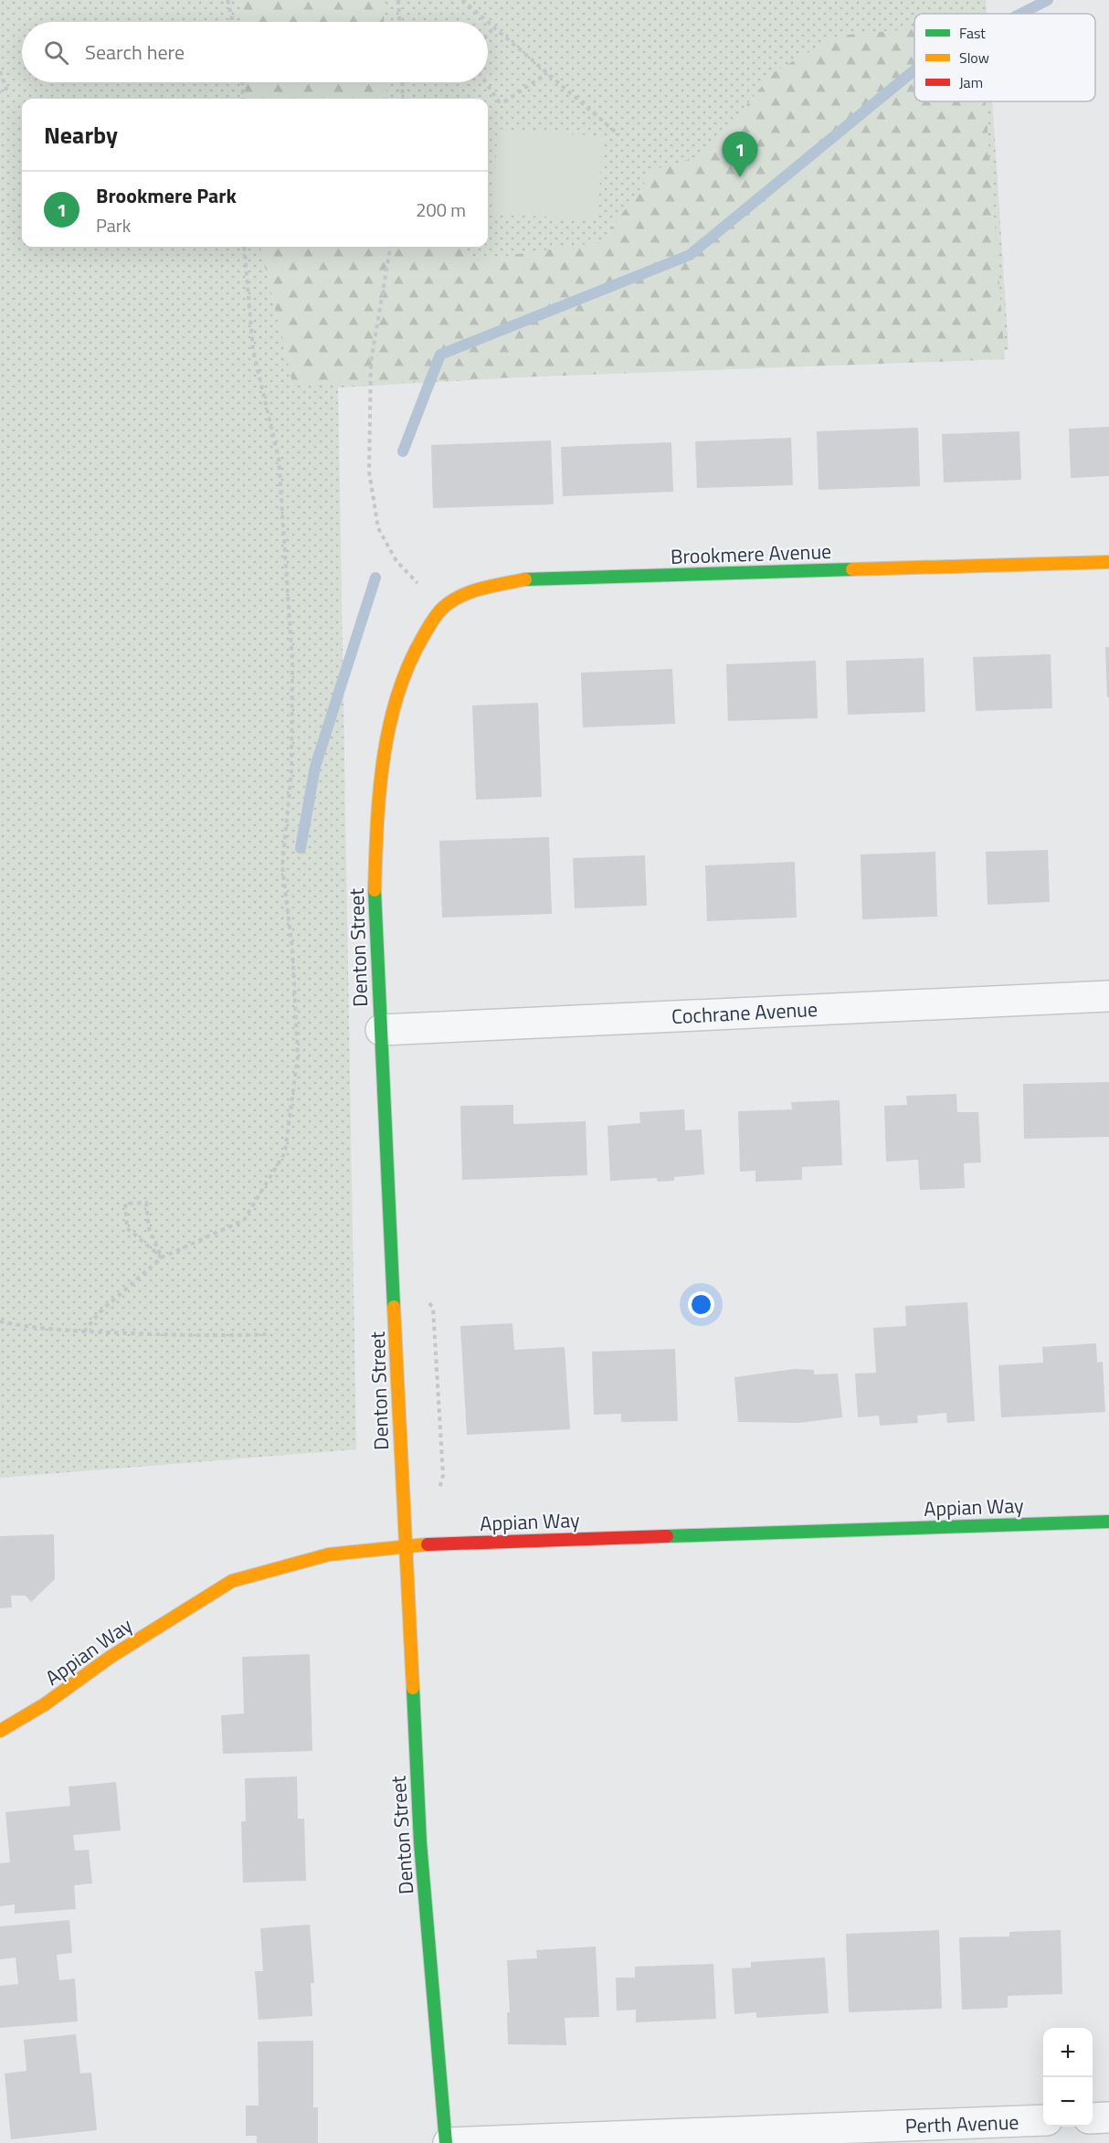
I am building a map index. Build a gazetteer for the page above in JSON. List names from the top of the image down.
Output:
{
  "streets": {
    "street": [
      "Brookmere Avenue",
      "Denton Street",
      "Cochrane Avenue",
      "Appian Way",
      "Perth Avenue"
    ]
  },
  "crossings": [
    ["Brookmere Avenue", "Denton Street"],
    ["Denton Street", "Cochrane Avenue"],
    ["Denton Street", "Appian Way"],
    ["Denton Street", "Perth Avenue"]
  ],
  "legend": ["Fast", "Slow", "Jam"],
  "page": {
    "search": "Search here",
    "heading": "Nearby",
    "pins": "1",
    "list": [
      {
        "mark": "1",
        "name": "Brookmere Park",
        "note": "Park",
        "value": "200 m"
      }
    ],
    "map_buttons": ["+", "−"]
  }
}
